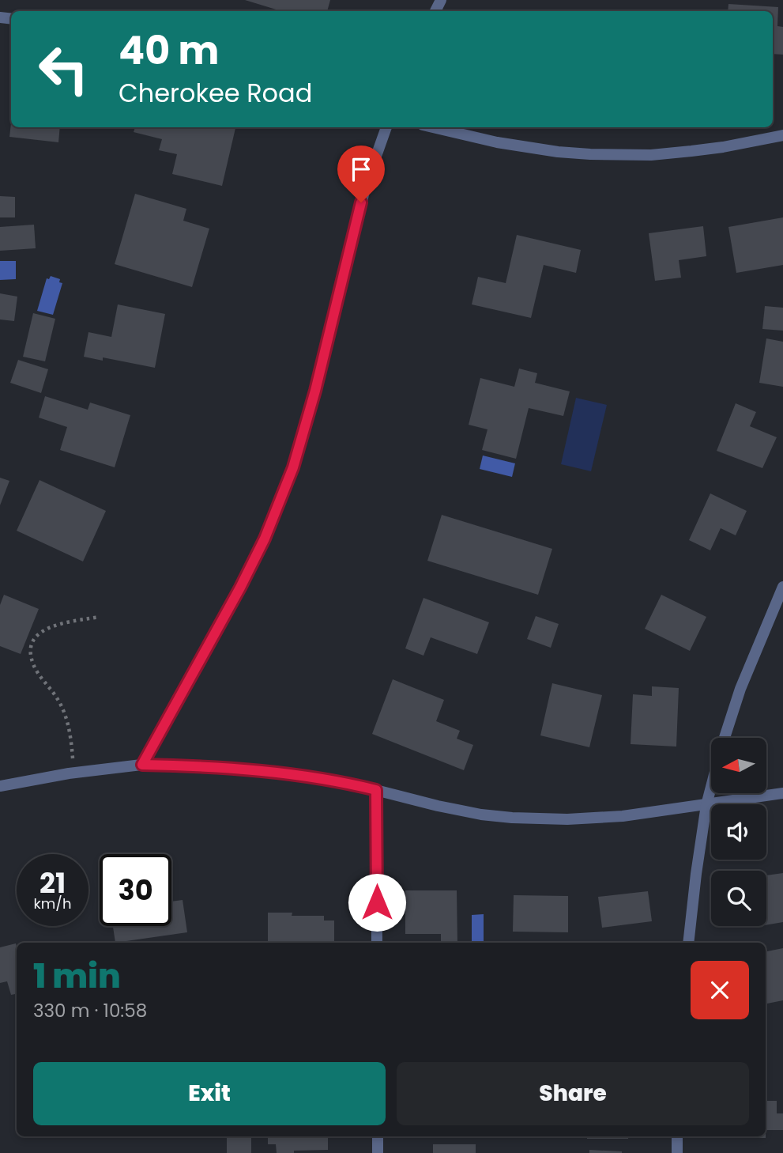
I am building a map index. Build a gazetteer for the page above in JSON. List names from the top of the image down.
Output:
{
  "north": "left",
  "page": {
    "turn": ["40 m", "Cherokee Road"],
    "speed": "21 km/h",
    "limit": "30",
    "heading": ["1 min", "330 m · 10:58"],
    "buttons": ["Exit", "Share"]
  }
}
